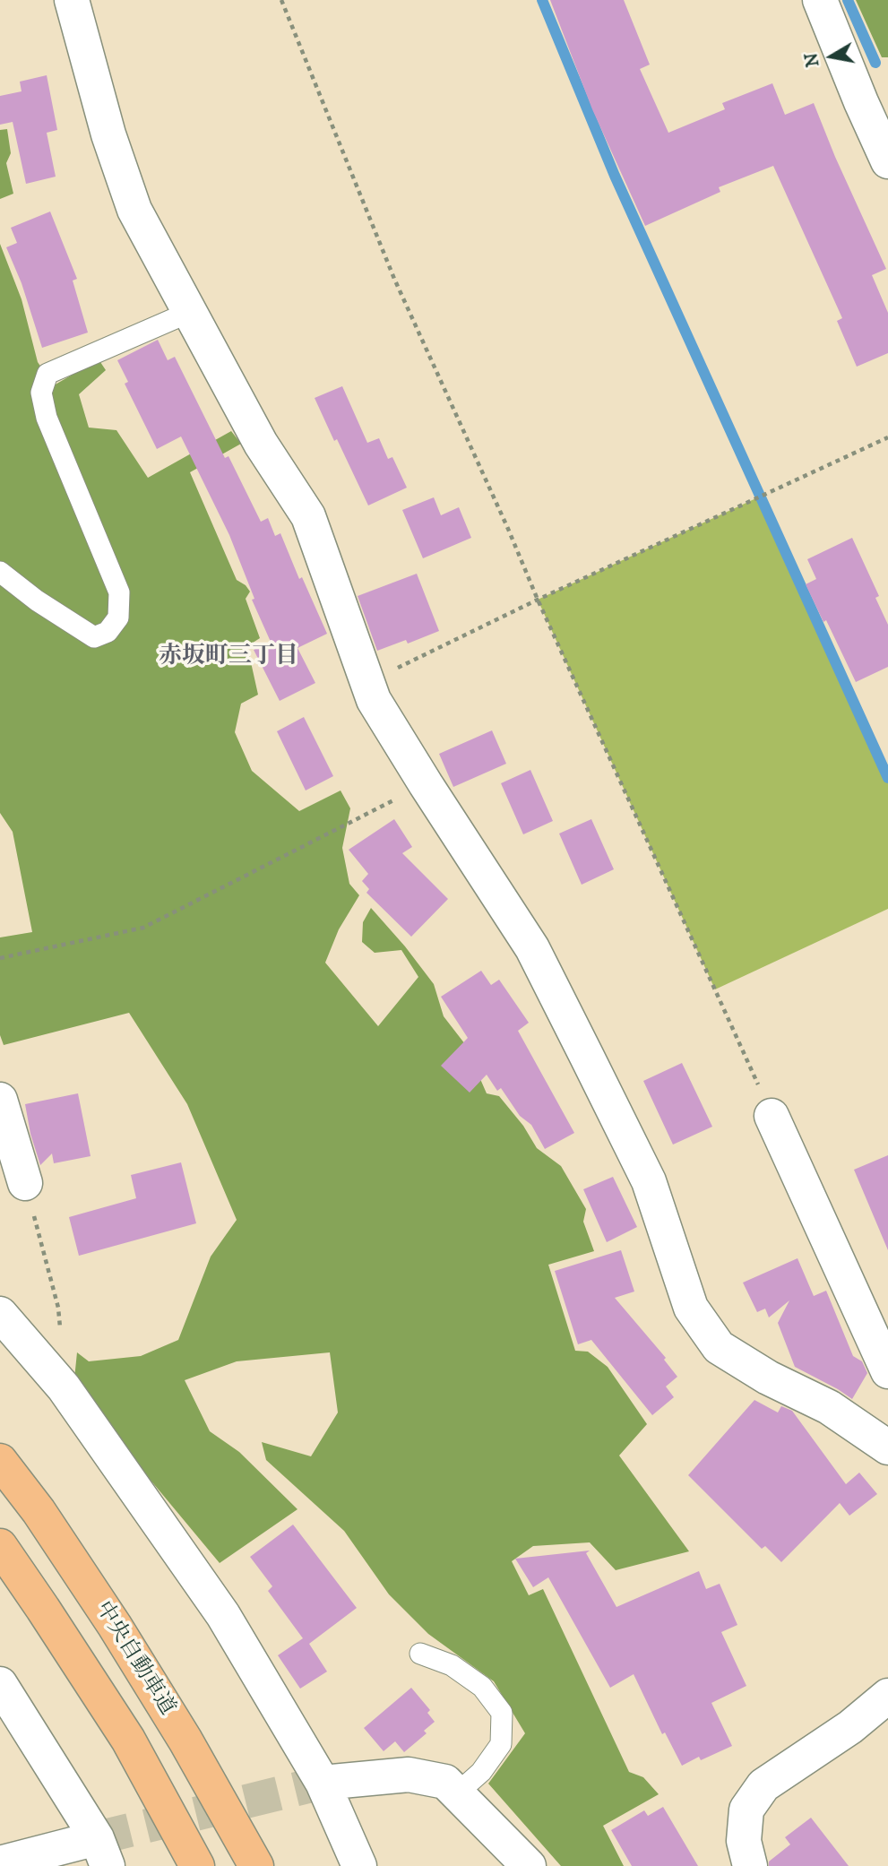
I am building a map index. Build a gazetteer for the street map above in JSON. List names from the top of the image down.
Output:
{
  "streets": {
    "highway": ["中央自動車道"]
  },
  "districts": ["赤坂町三丁目"],
  "north": "left"
}
